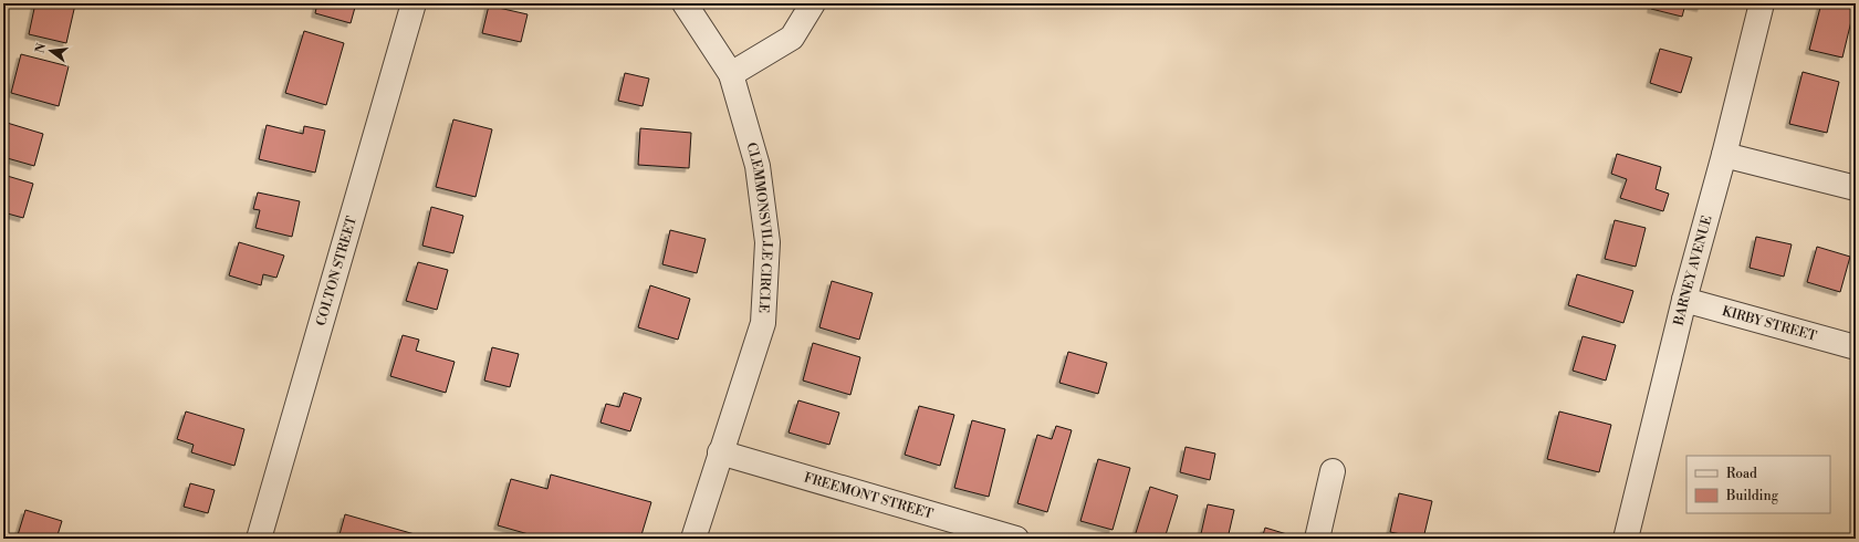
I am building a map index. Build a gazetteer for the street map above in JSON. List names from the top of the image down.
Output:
{
  "streets": {
    "street": [
      "CLEMMONSVILLE CIRCLE",
      "COLTON STREET",
      "BARNEY AVENUE",
      "KIRBY STREET",
      "FREEMONT STREET"
    ]
  },
  "crossings": [
    ["CLEMMONSVILLE CIRCLE", "FREEMONT STREET"],
    ["BARNEY AVENUE", "KIRBY STREET"]
  ],
  "legend": ["Road", "Building"],
  "north": "left"
}
